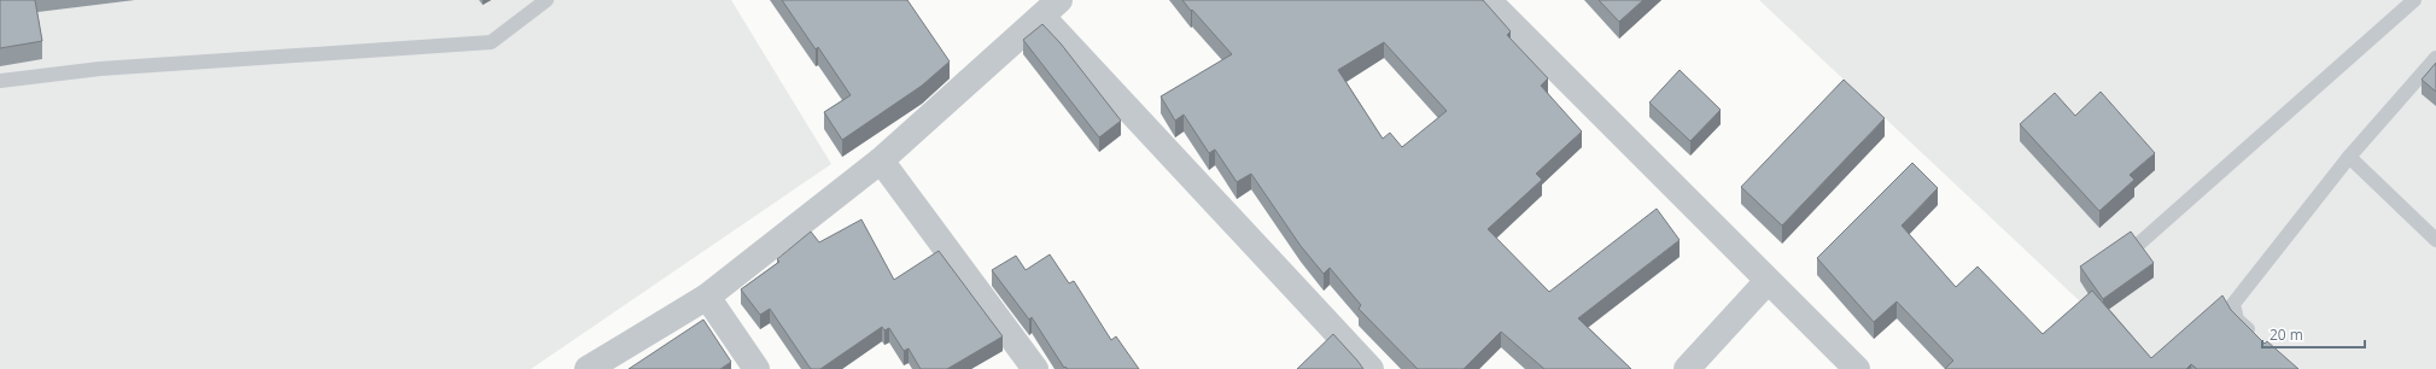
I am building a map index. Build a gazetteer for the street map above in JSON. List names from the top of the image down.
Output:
{
  "scale_bar": "20 m"
}
